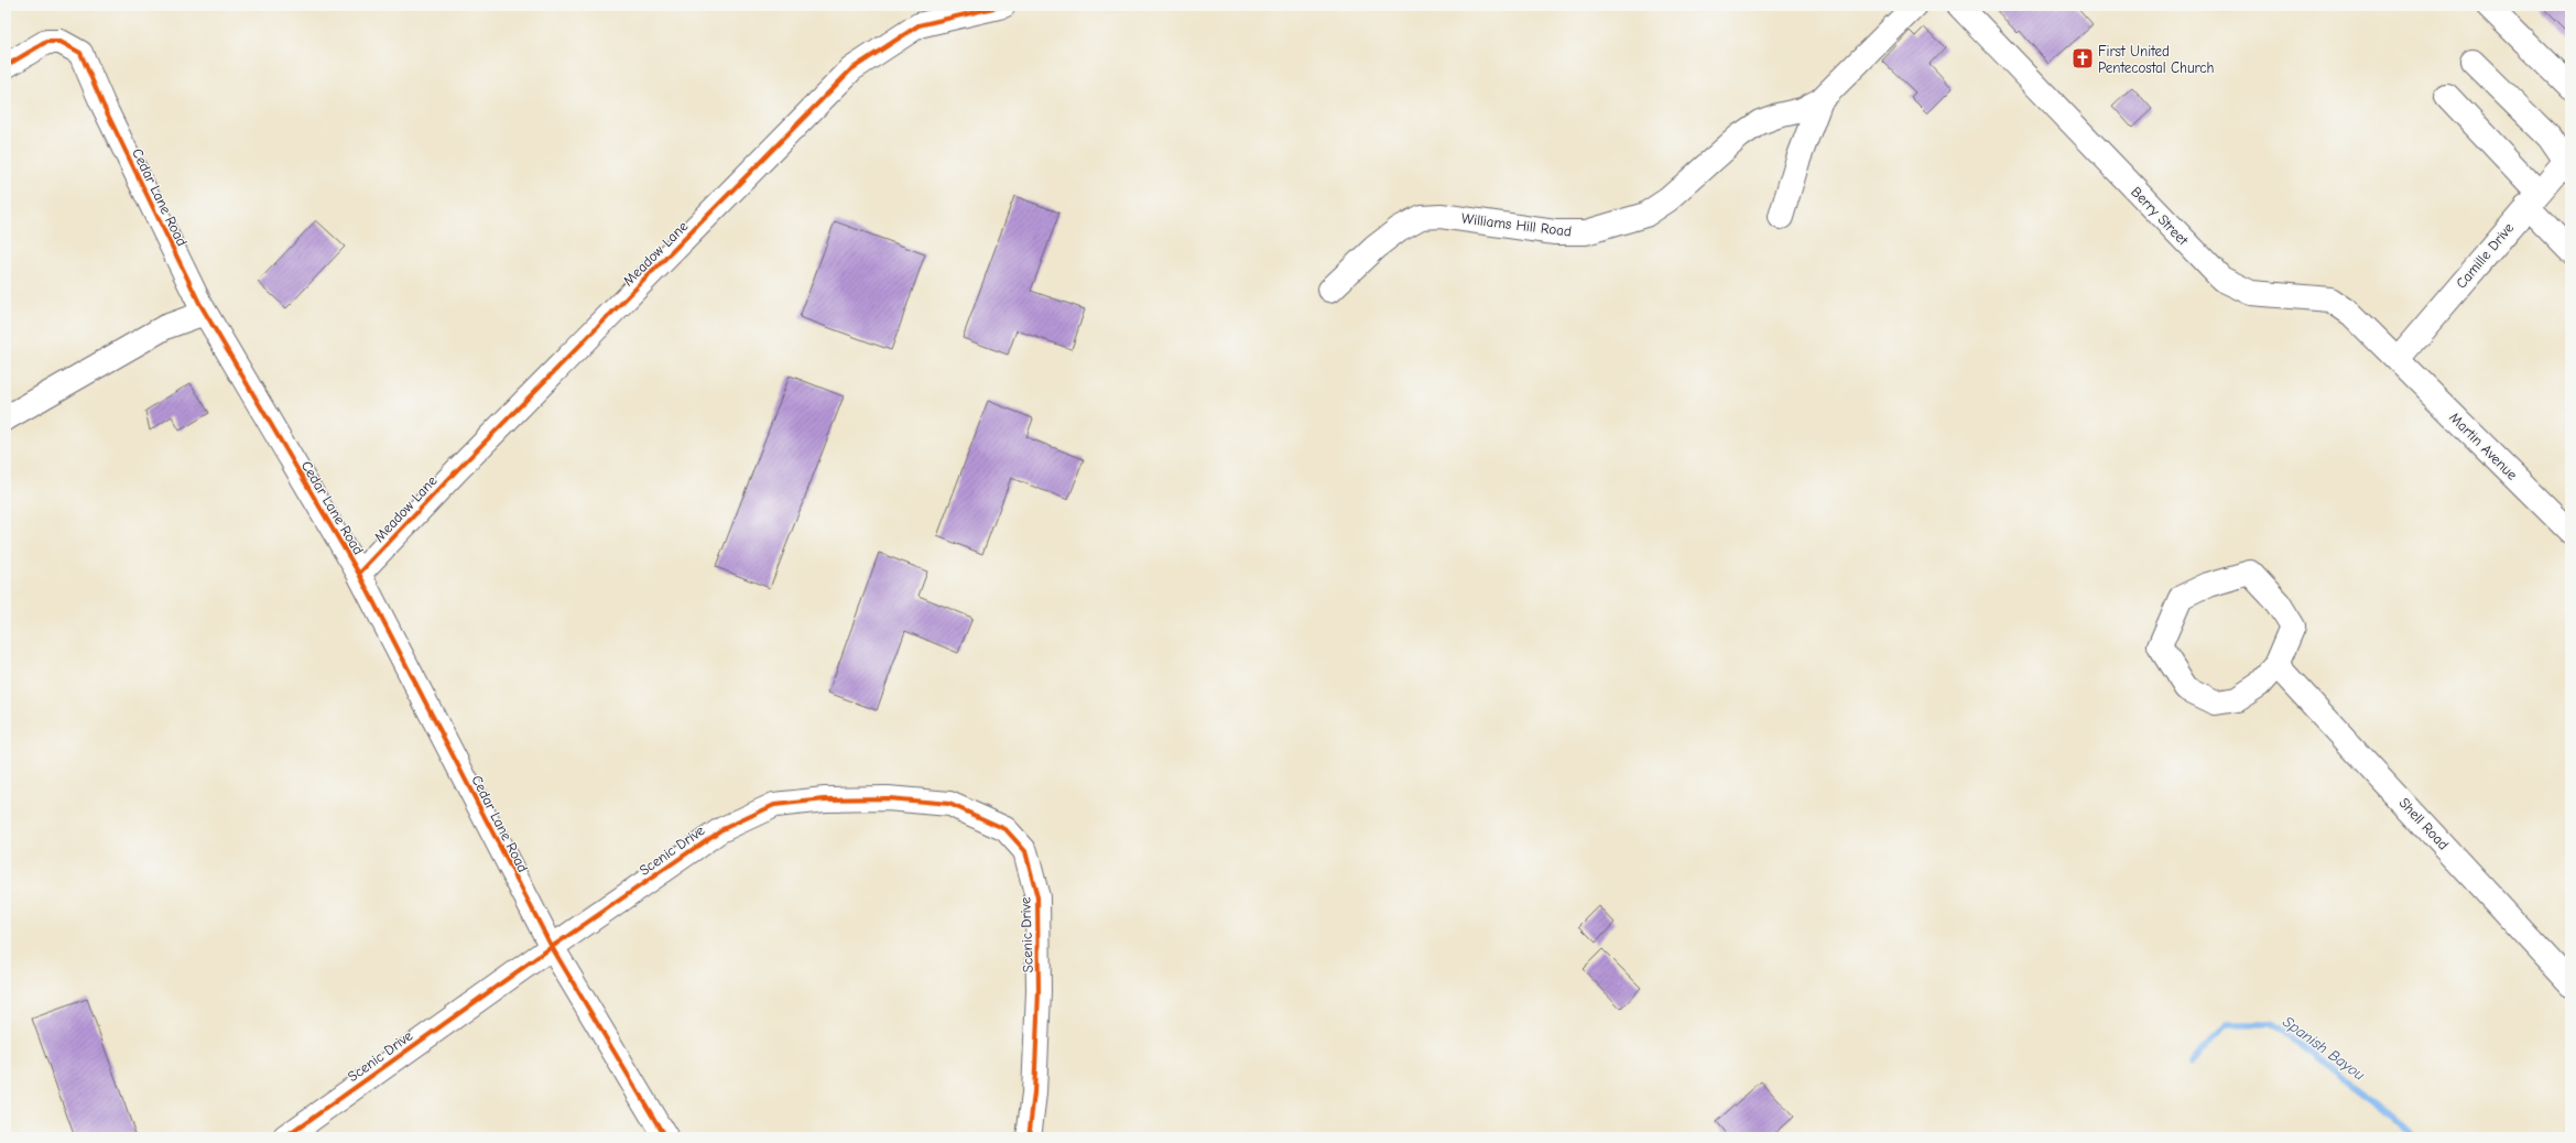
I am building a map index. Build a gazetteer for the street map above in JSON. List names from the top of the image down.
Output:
{
  "streets": {
    "street": [
      "Cedar Lane Road",
      "Berry Street",
      "Williams Hill Road",
      "Meadow Lane",
      "Camille Drive",
      "Martin Avenue",
      "Shell Road",
      "Scenic Drive"
    ]
  },
  "crossings": [
    ["Cedar Lane Road", "Meadow Lane"],
    ["Cedar Lane Road", "Scenic Drive"],
    ["Berry Street", "Camille Drive"],
    ["Berry Street", "Martin Avenue"],
    ["Camille Drive", "Martin Avenue"]
  ],
  "water": ["Spanish Bayou"],
  "places": {
    "church": ["First United Pentecostal Church"]
  }
}
